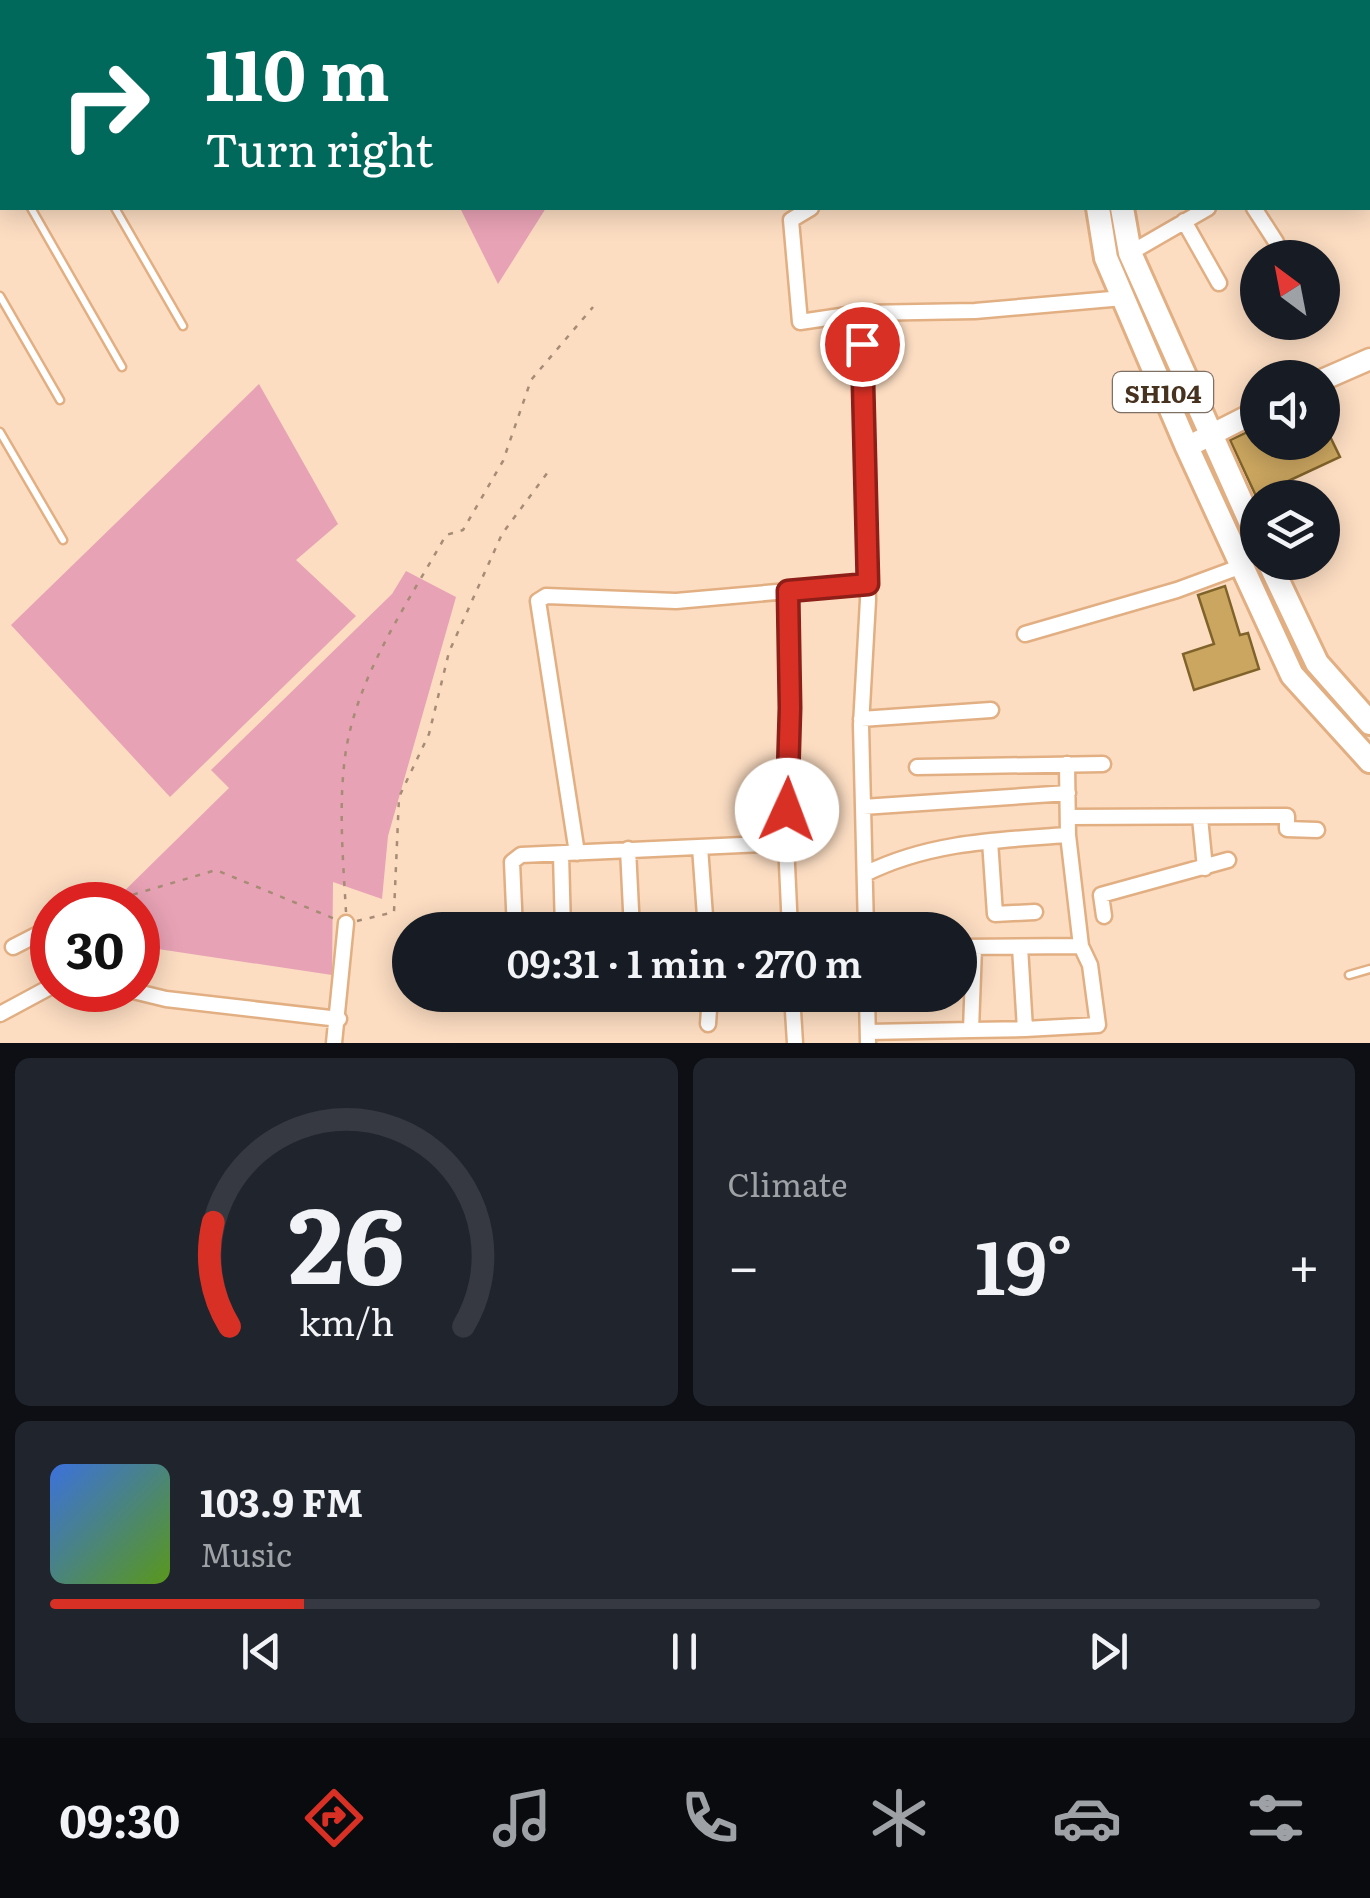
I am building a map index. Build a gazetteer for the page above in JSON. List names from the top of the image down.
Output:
{
  "streets": {
    "main road": ["SH104"]
  },
  "north": "top left",
  "page": {
    "turn": ["110 m", "Turn right"],
    "limit": "30",
    "trip": "09:31 · 1 min · 270 m",
    "tile": "Climate",
    "heat": ["−", "19°", "+"],
    "song": ["103.9 FM", "Music"],
    "tabs": "09:30",
    "gauge": ["26", "km/h"]
  }
}
